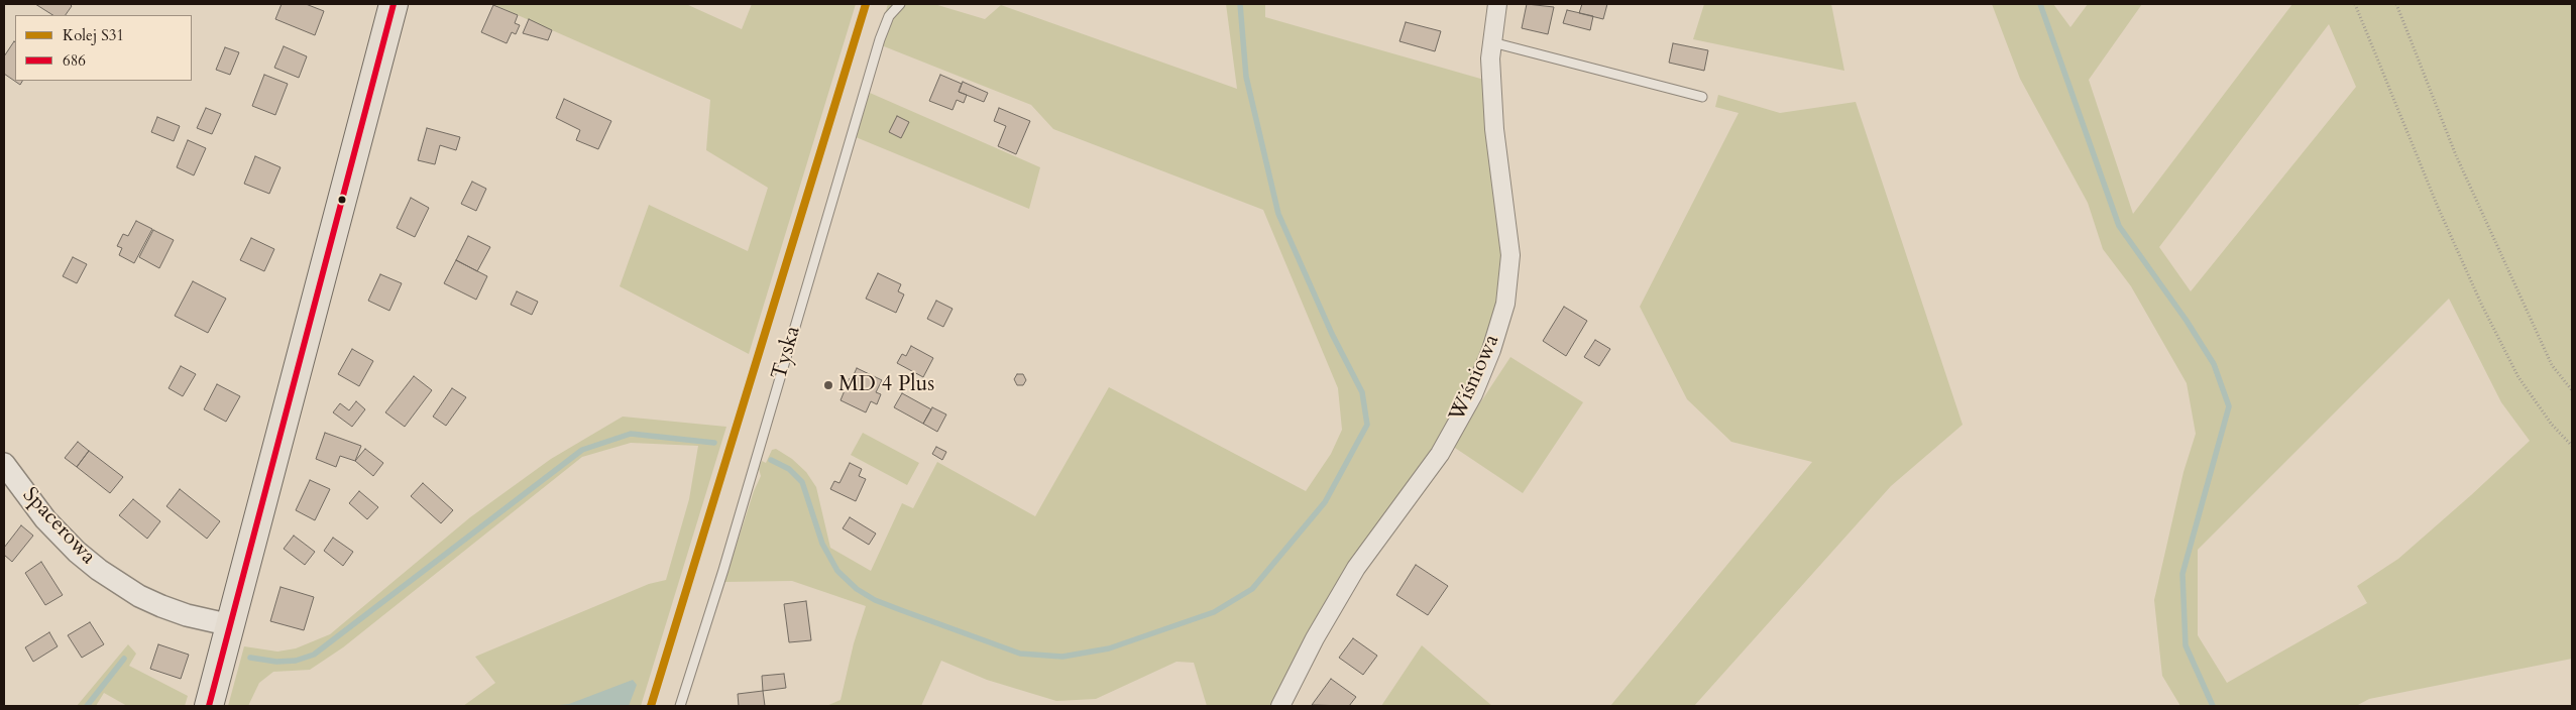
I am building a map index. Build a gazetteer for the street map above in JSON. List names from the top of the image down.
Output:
{
  "streets": {
    "street": ["Wiśniowa", "Spacerowa"],
    "lane": ["Tyska"]
  },
  "places": ["MD 4 Plus"],
  "lines": ["rail line S31", "transit line 686"],
  "legend": ["Kolej S31", "686"]
}
